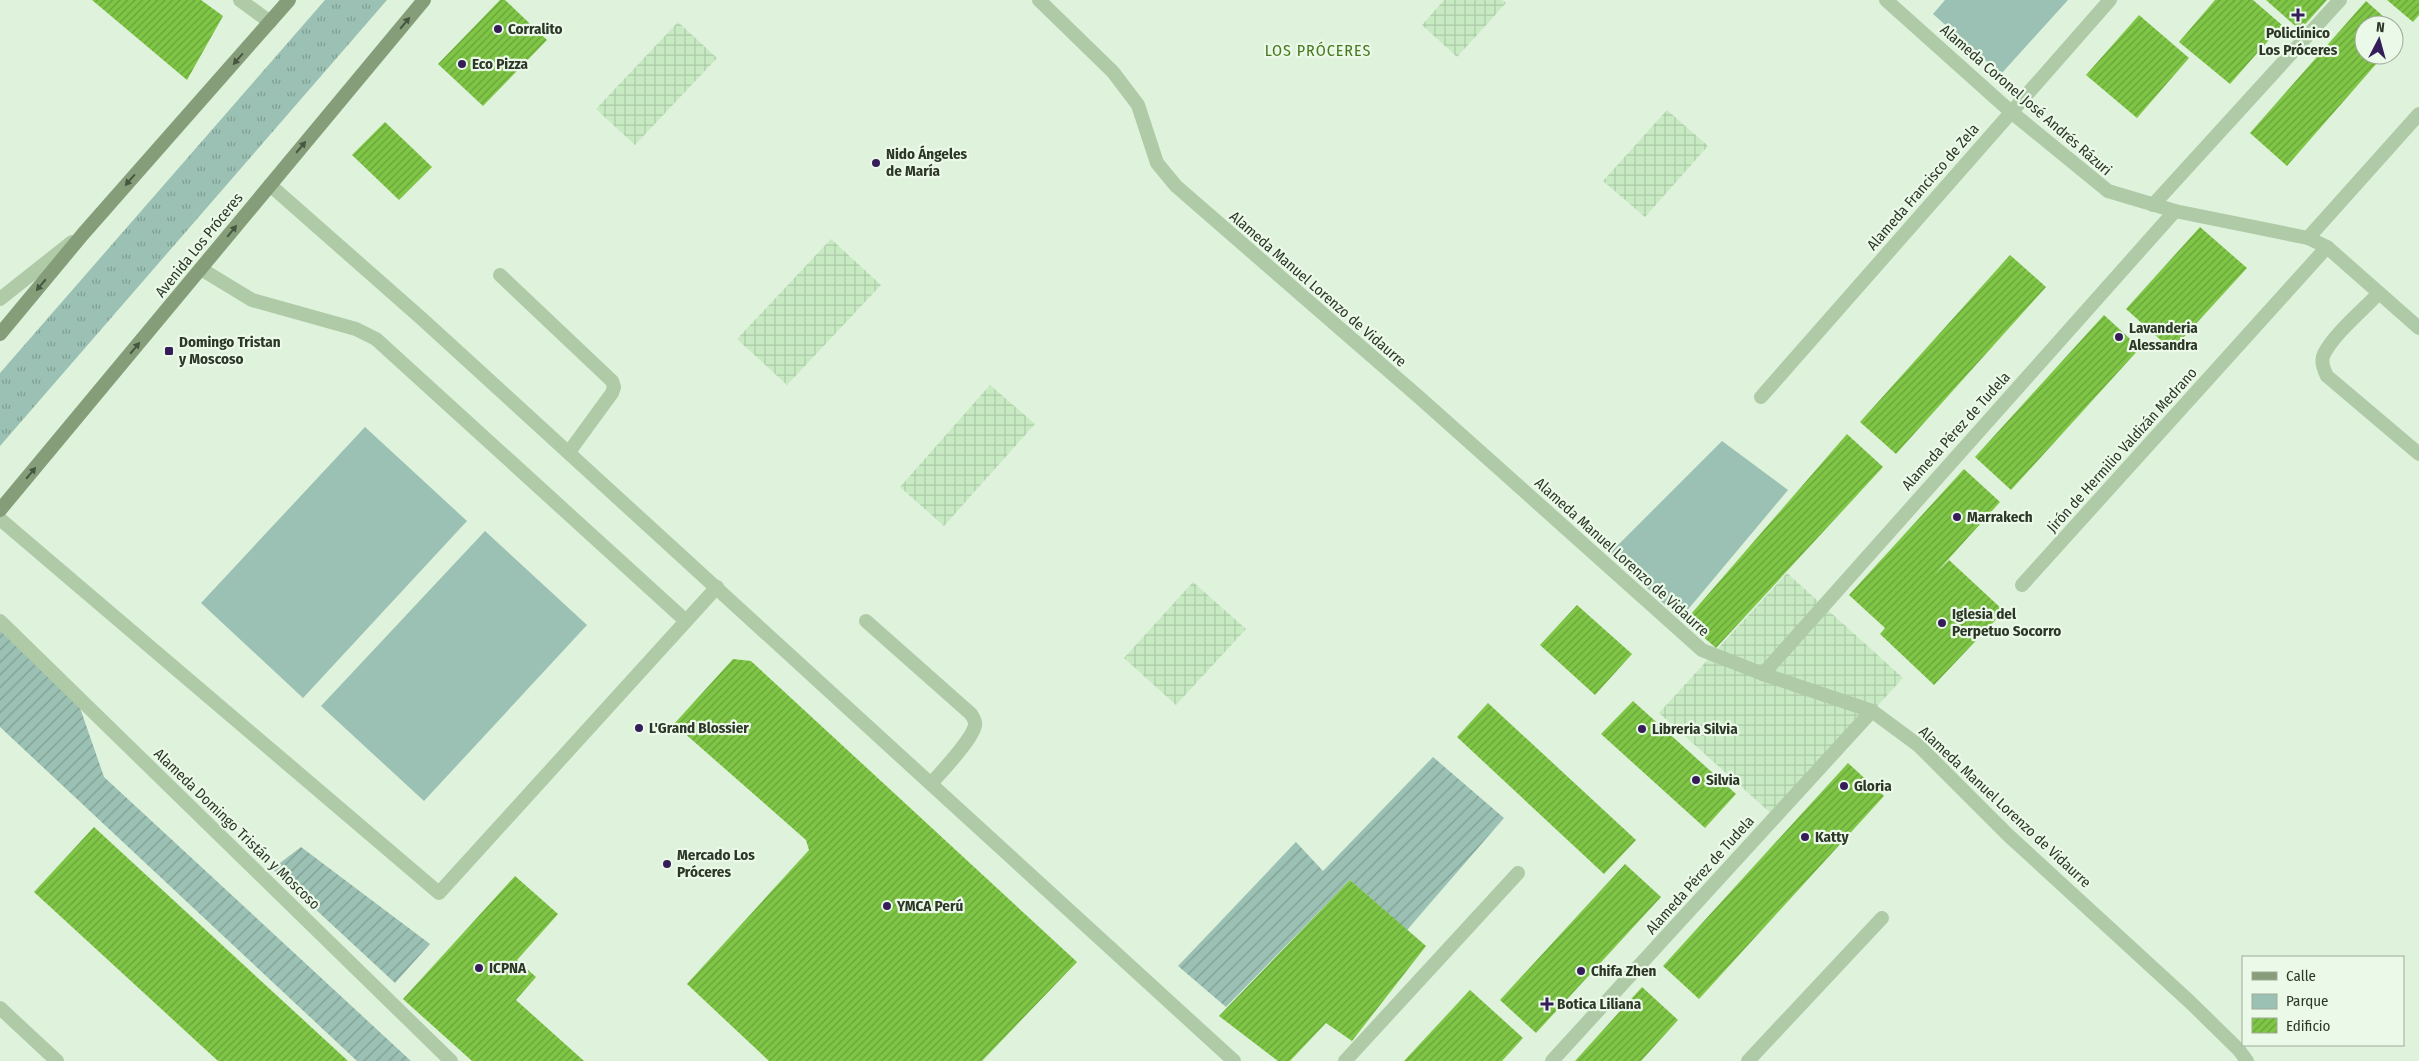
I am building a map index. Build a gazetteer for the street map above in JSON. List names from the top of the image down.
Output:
{
  "streets": {
    "main road": ["Avenida Los Próceres"],
    "street": [
      "Alameda Coronel José Andrés Rázuri",
      "Alameda Francisco de Zela",
      "Alameda Manuel Lorenzo de Vidaurre",
      "Alameda Pérez de Tudela",
      "Jirón de Hermilio Valdizán Medrano",
      "Alameda Domingo Tristán y Moscoso"
    ]
  },
  "crossings": [
    ["Alameda Coronel José Andrés Rázuri", "Alameda Francisco de Zela"],
    ["Alameda Coronel José Andrés Rázuri", "Alameda Pérez de Tudela"],
    ["Alameda Coronel José Andrés Rázuri", "Jirón de Hermilio Valdizán Medrano"],
    ["Alameda Manuel Lorenzo de Vidaurre", "Alameda Pérez de Tudela"]
  ],
  "districts": ["LOS PRÓCERES"],
  "places": {
    "health": ["Policlínico Los Próceres", "Botica Liliana"],
    "other": [
      "Corralito",
      "Eco Pizza",
      "Nido Ángeles de María",
      "Lavanderia Alessandra",
      "Marrakech",
      "Iglesia del Perpetuo Socorro",
      "L'Grand Blossier",
      "Libreria Silvia",
      "Silvia",
      "Gloria",
      "Katty",
      "Mercado Los Próceres",
      "YMCA Perú",
      "ICPNA",
      "Chifa Zhen"
    ],
    "transit": ["Domingo Tristan y Moscoso"]
  },
  "legend": ["Calle", "Parque", "Edificio"],
  "north": "top"
}
